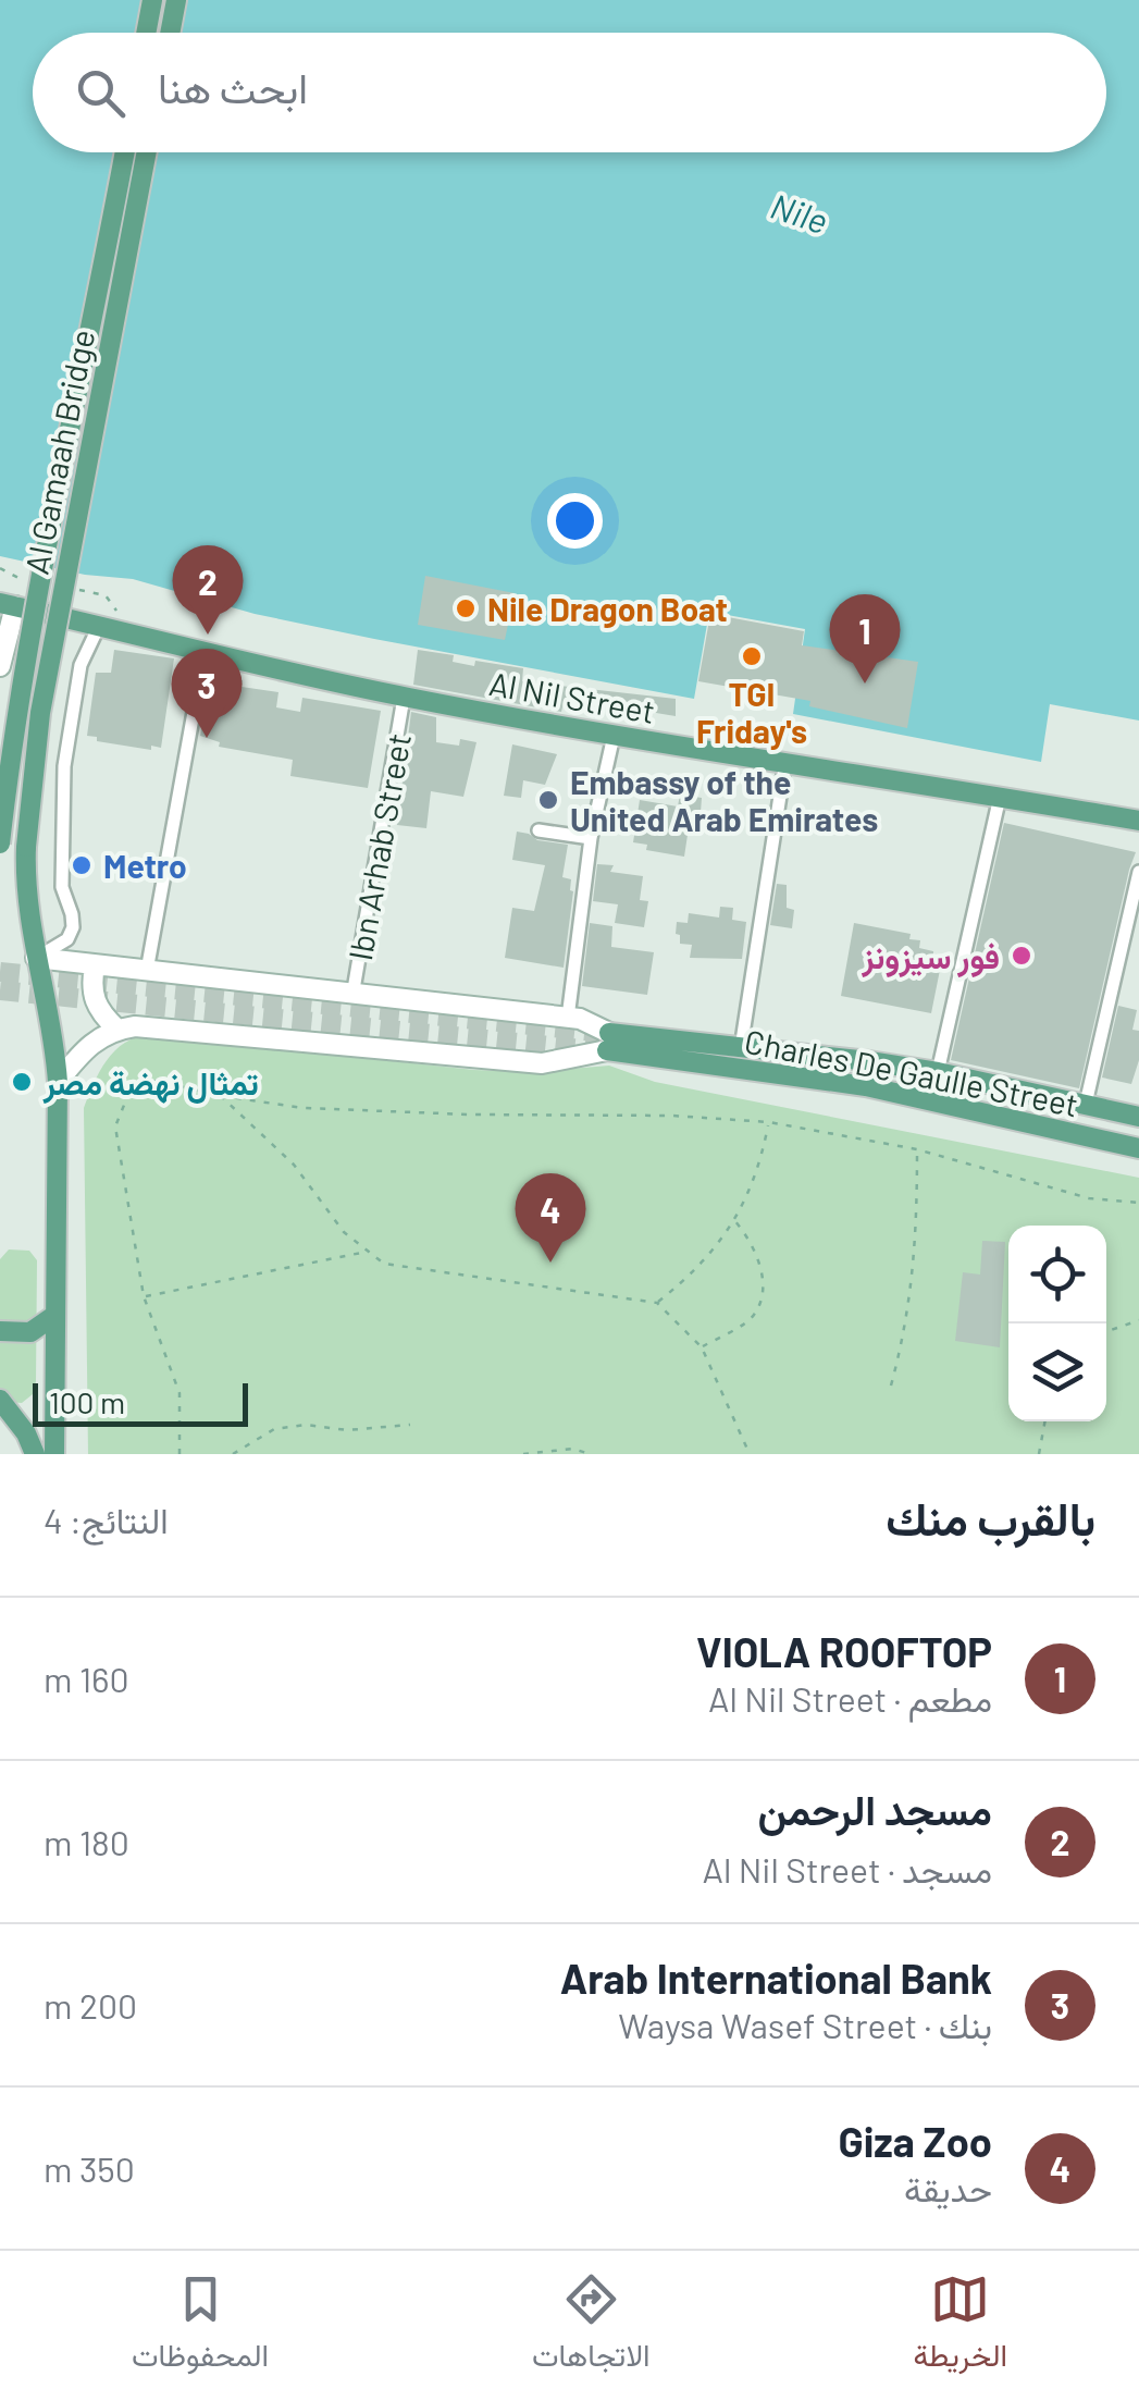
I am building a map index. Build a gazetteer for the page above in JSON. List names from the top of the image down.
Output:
{
  "streets": {
    "main road": ["Al Gamaah Bridge", "Al Nil Street", "Charles De Gaulle Street"],
    "street": ["Ibn Arhab Street"]
  },
  "crossings": [
    ["Al Nil Street", "Ibn Arhab Street"]
  ],
  "water": ["Nile"],
  "places": [
    "Nile Dragon Boat",
    "TGI Friday's",
    "Embassy of the United Arab Emirates",
    "Metro",
    "فور سيزونز",
    "تمثال نهضة مصر"
  ],
  "scale_bar": "100 m",
  "page": {
    "search": "ابحث هنا",
    "pins": [
      "2",
      "1",
      "3",
      "4"
    ],
    "scale": "100 m",
    "heading": ["بالقرب منك", "النتائج: 4"],
    "list": [
      {
        "mark": "1",
        "name": "VIOLA ROOFTOP",
        "note": "مطعم · Al Nil Street",
        "value": "160 m"
      },
      {
        "mark": "2",
        "name": "مسجد الرحمن",
        "note": "مسجد · Al Nil Street",
        "value": "180 m"
      },
      {
        "mark": "3",
        "name": "Arab International Bank",
        "note": "بنك · Waysa Wasef Street",
        "value": "200 m"
      },
      {
        "mark": "4",
        "name": "Giza Zoo",
        "note": "حديقة",
        "value": "350 m"
      }
    ],
    "nav": ["الخريطة", "الاتجاهات", "المحفوظات"]
  }
}
